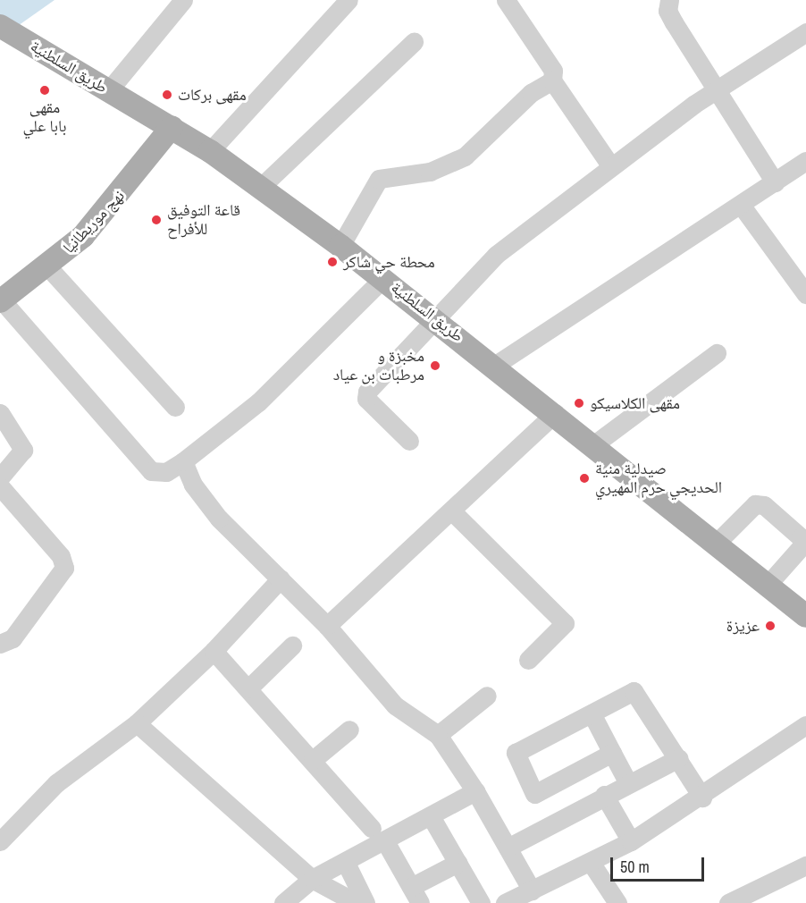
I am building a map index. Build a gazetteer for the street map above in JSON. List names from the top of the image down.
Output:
{
  "streets": {
    "main road": ["طريق السلطنية", "نهج موريطانيا"]
  },
  "crossings": [
    ["طريق السلطنية", "نهج موريطانيا"]
  ],
  "places": [
    "مقهى بابا علي",
    "مقهى بركات",
    "قاعة التوفيق للأفراح",
    "محطة حي شاكر",
    "مخبزة و مرطبات بن عياد",
    "مقهى الكلاسيكو",
    "صيدلية منية الحديجي حرم المهيري",
    "عزيزة"
  ],
  "scale_bar": "50 m"
}
